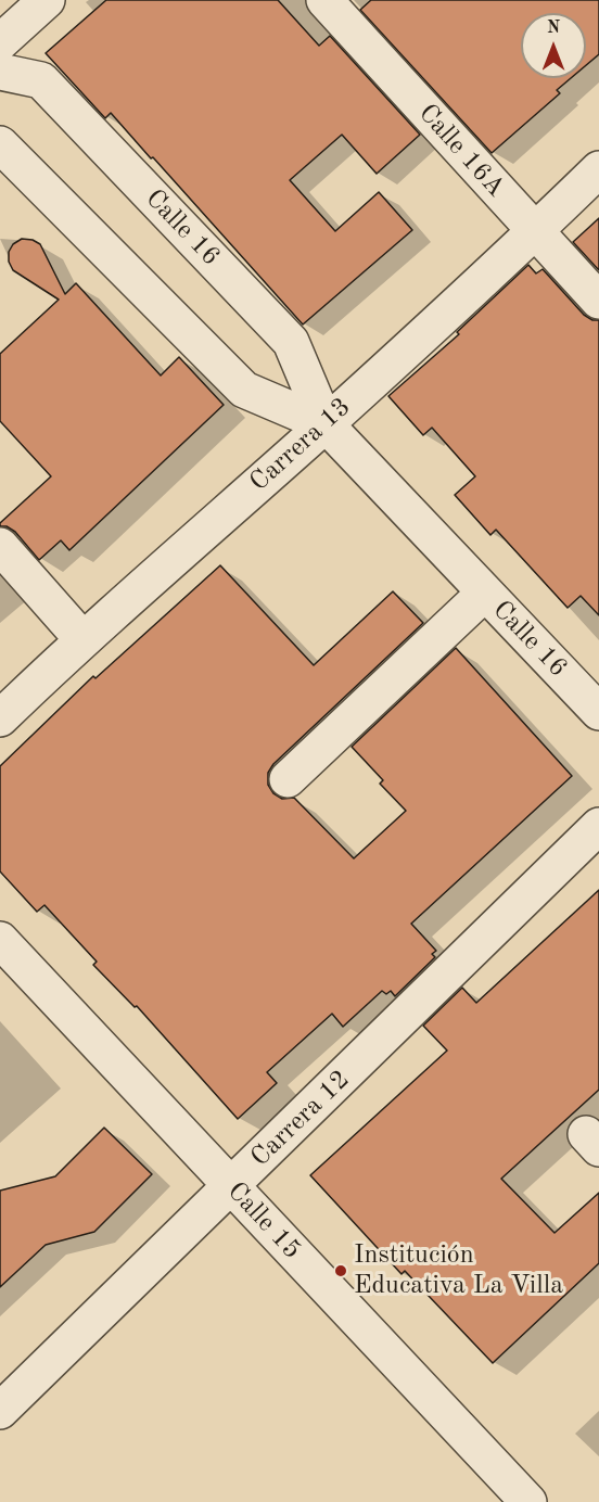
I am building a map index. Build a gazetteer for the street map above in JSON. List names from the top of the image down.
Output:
{
  "streets": {
    "street": [
      "Calle 16A",
      "Calle 16",
      "Carrera 13",
      "Carrera 12",
      "Calle 15"
    ]
  },
  "crossings": [
    ["Calle 16A", "Carrera 13"],
    ["Calle 16", "Carrera 13"],
    ["Carrera 12", "Calle 15"]
  ],
  "places": ["Institución Educativa La Villa"],
  "north": "top"
}
